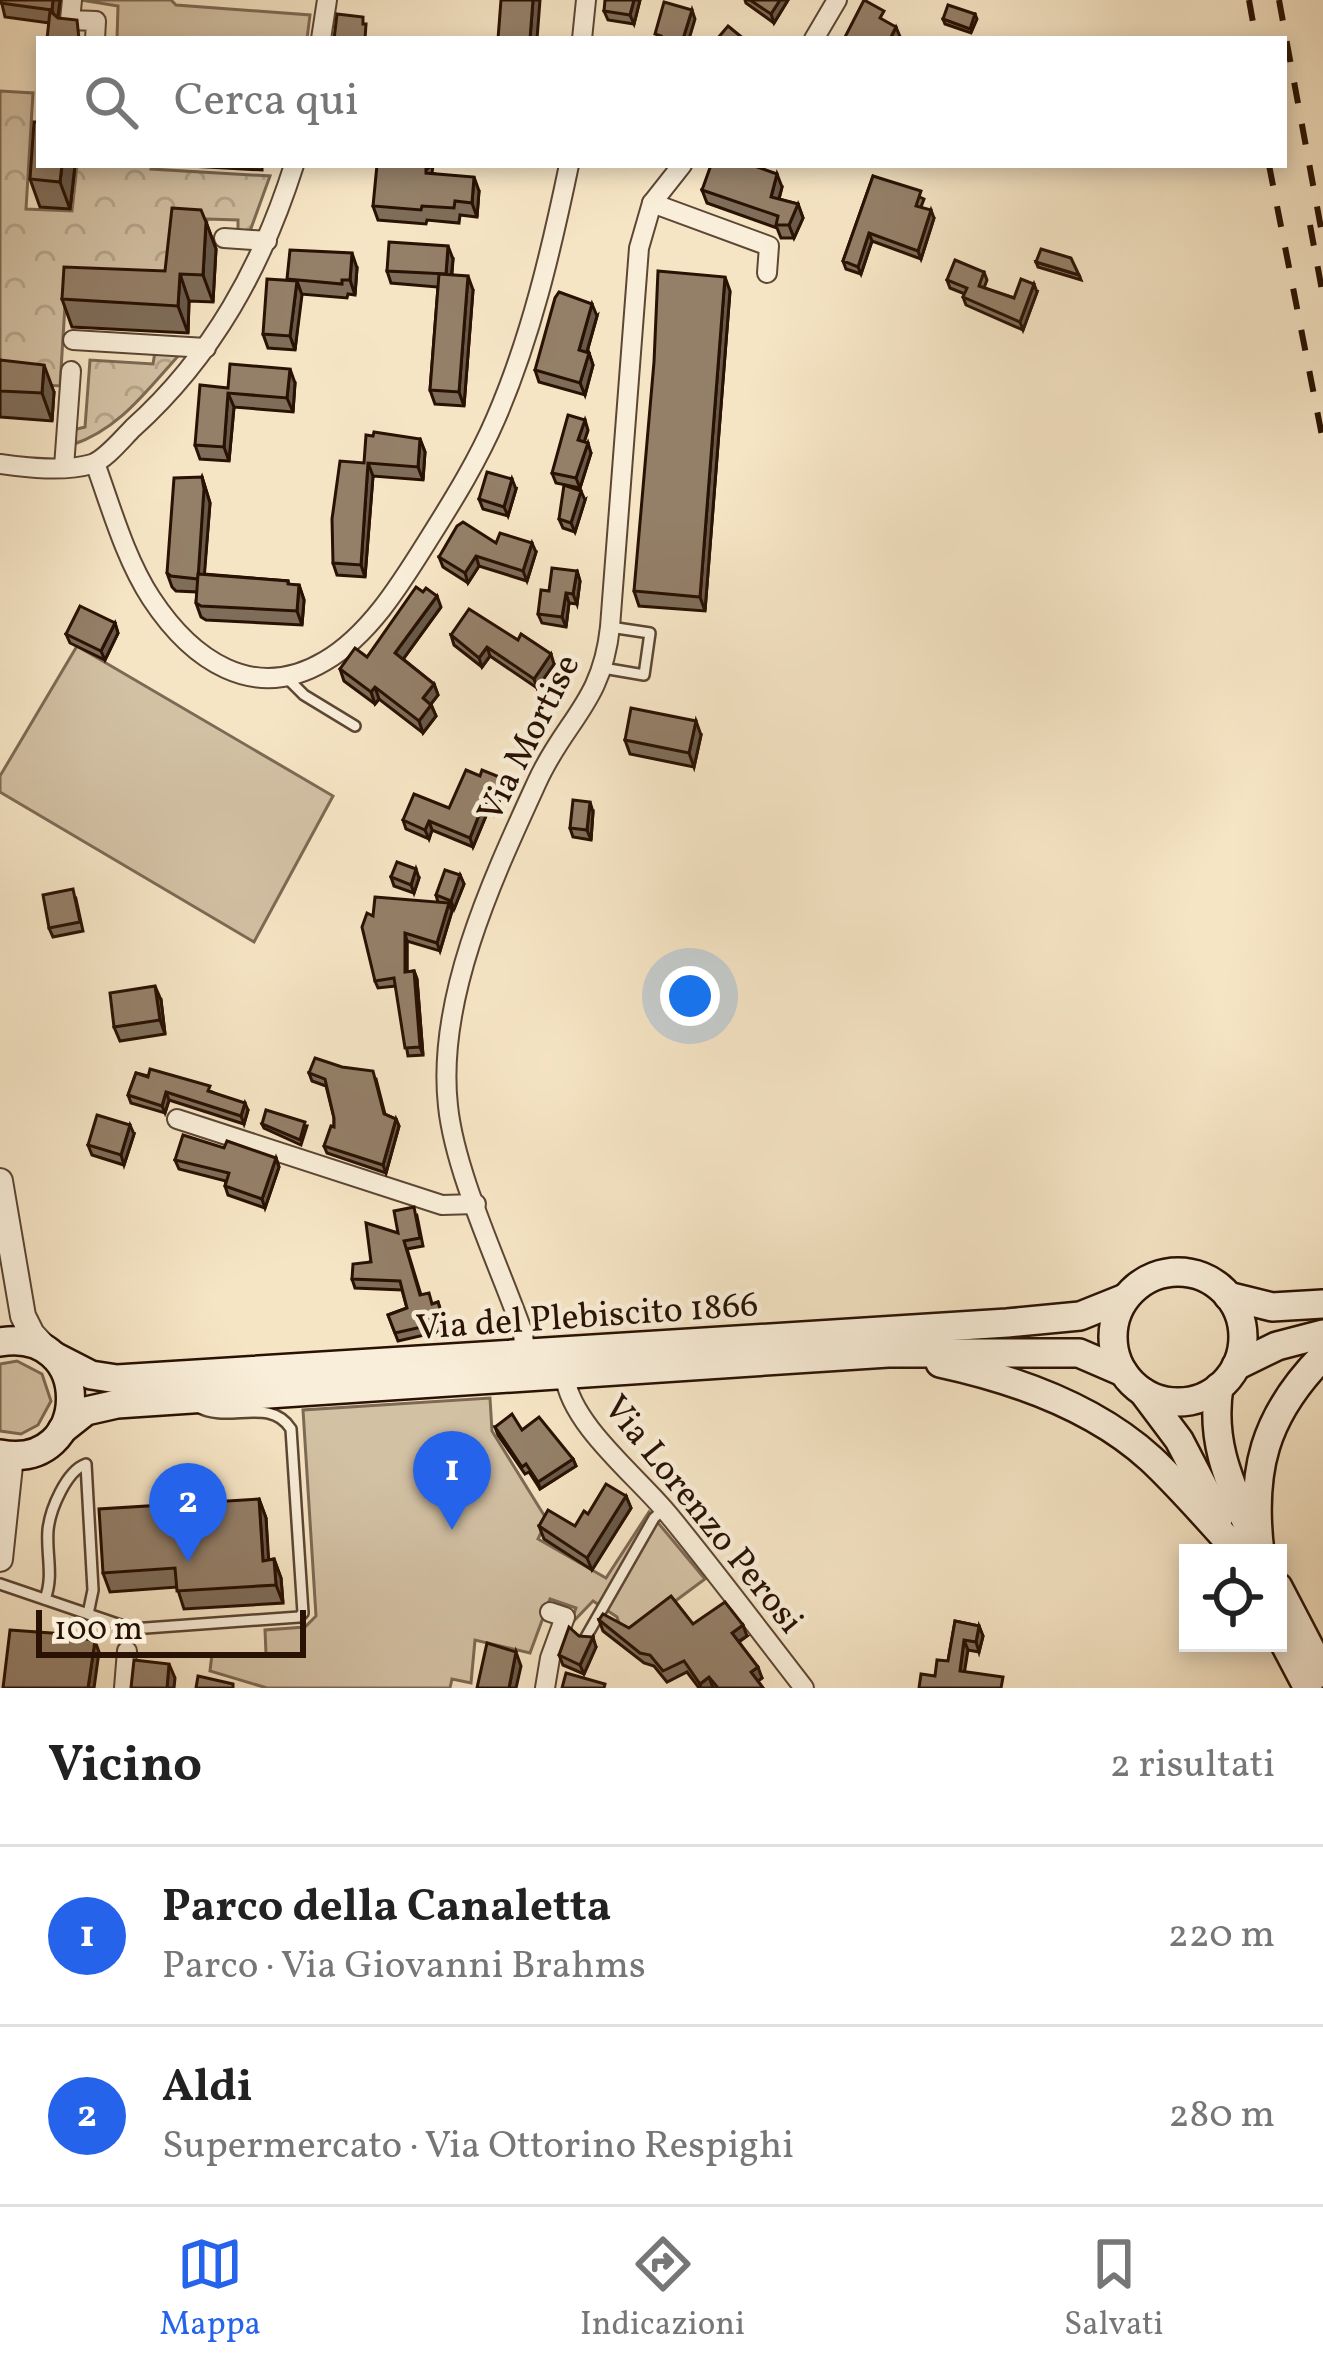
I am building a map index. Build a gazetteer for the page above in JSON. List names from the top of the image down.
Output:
{
  "streets": {
    "main road": ["Via del Plebiscito 1866"],
    "street": ["Via Mortise", "Via Lorenzo Perosi"]
  },
  "crossings": [
    ["Via Mortise", "Via del Plebiscito 1866"],
    ["Via del Plebiscito 1866", "Via Lorenzo Perosi"]
  ],
  "scale_bar": "100 m",
  "page": {
    "search": "Cerca qui",
    "pins": ["1", "2"],
    "scale": "100 m",
    "heading": ["Vicino", "2 risultati"],
    "list": [
      {
        "mark": "1",
        "name": "Parco della Canaletta",
        "note": "Parco · Via Giovanni Brahms",
        "value": "220 m"
      },
      {
        "mark": "2",
        "name": "Aldi",
        "note": "Supermercato · Via Ottorino Respighi",
        "value": "280 m"
      }
    ],
    "nav": ["Mappa", "Indicazioni", "Salvati"]
  }
}
